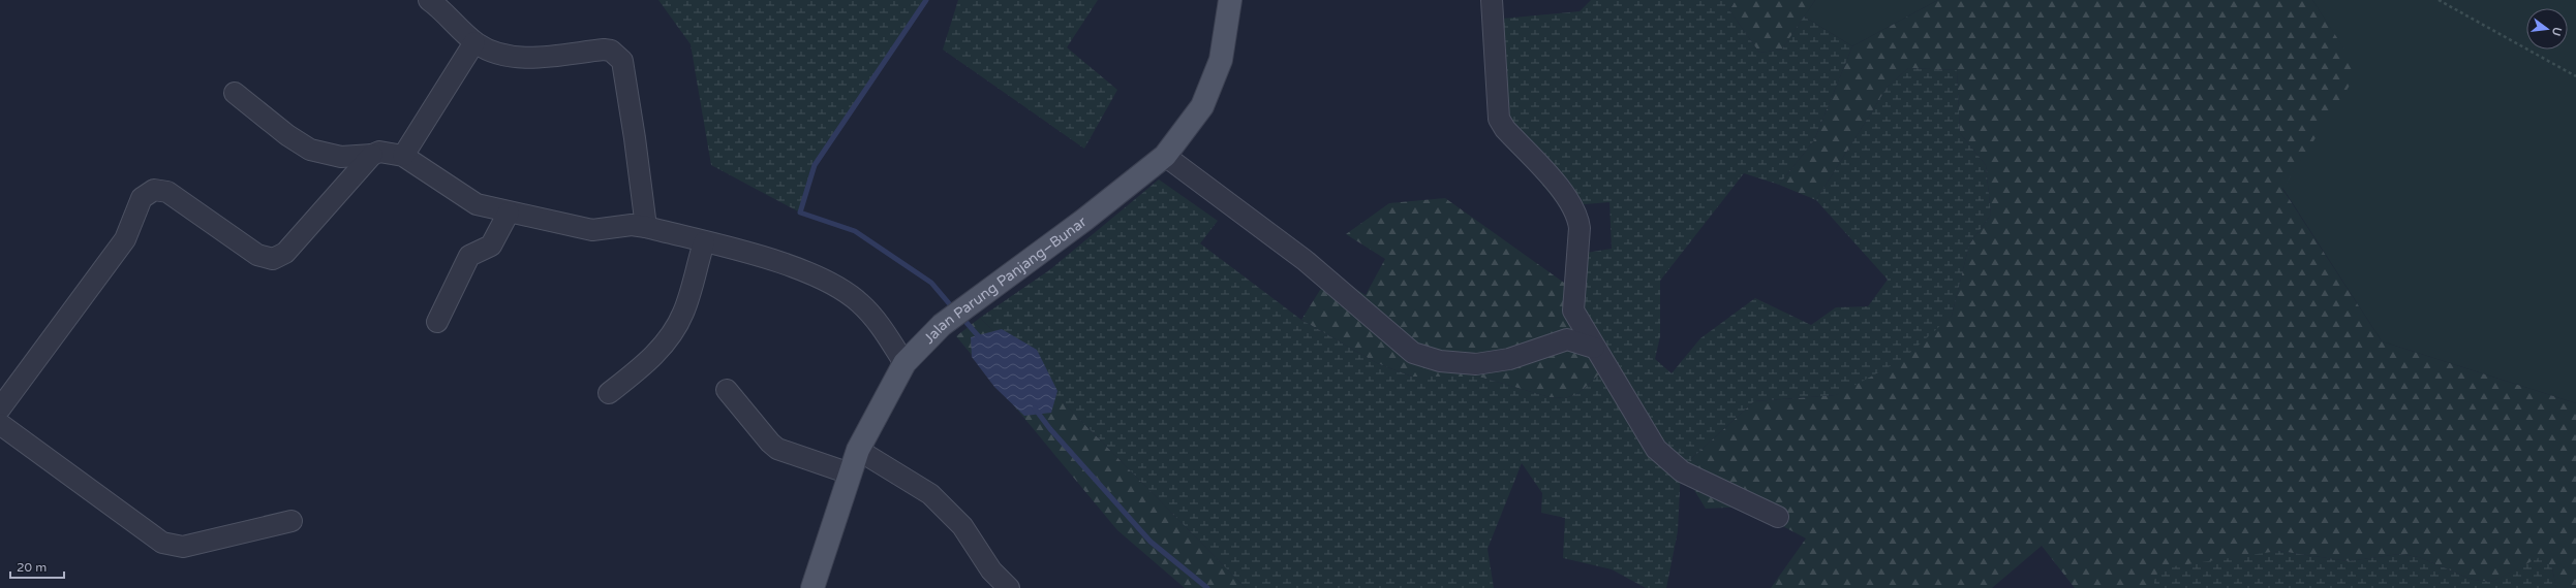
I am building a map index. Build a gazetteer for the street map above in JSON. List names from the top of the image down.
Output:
{
  "streets": {
    "main road": ["Jalan Parung Panjang–Bunar"]
  },
  "scale_bar": "20 m",
  "north": "right"
}
